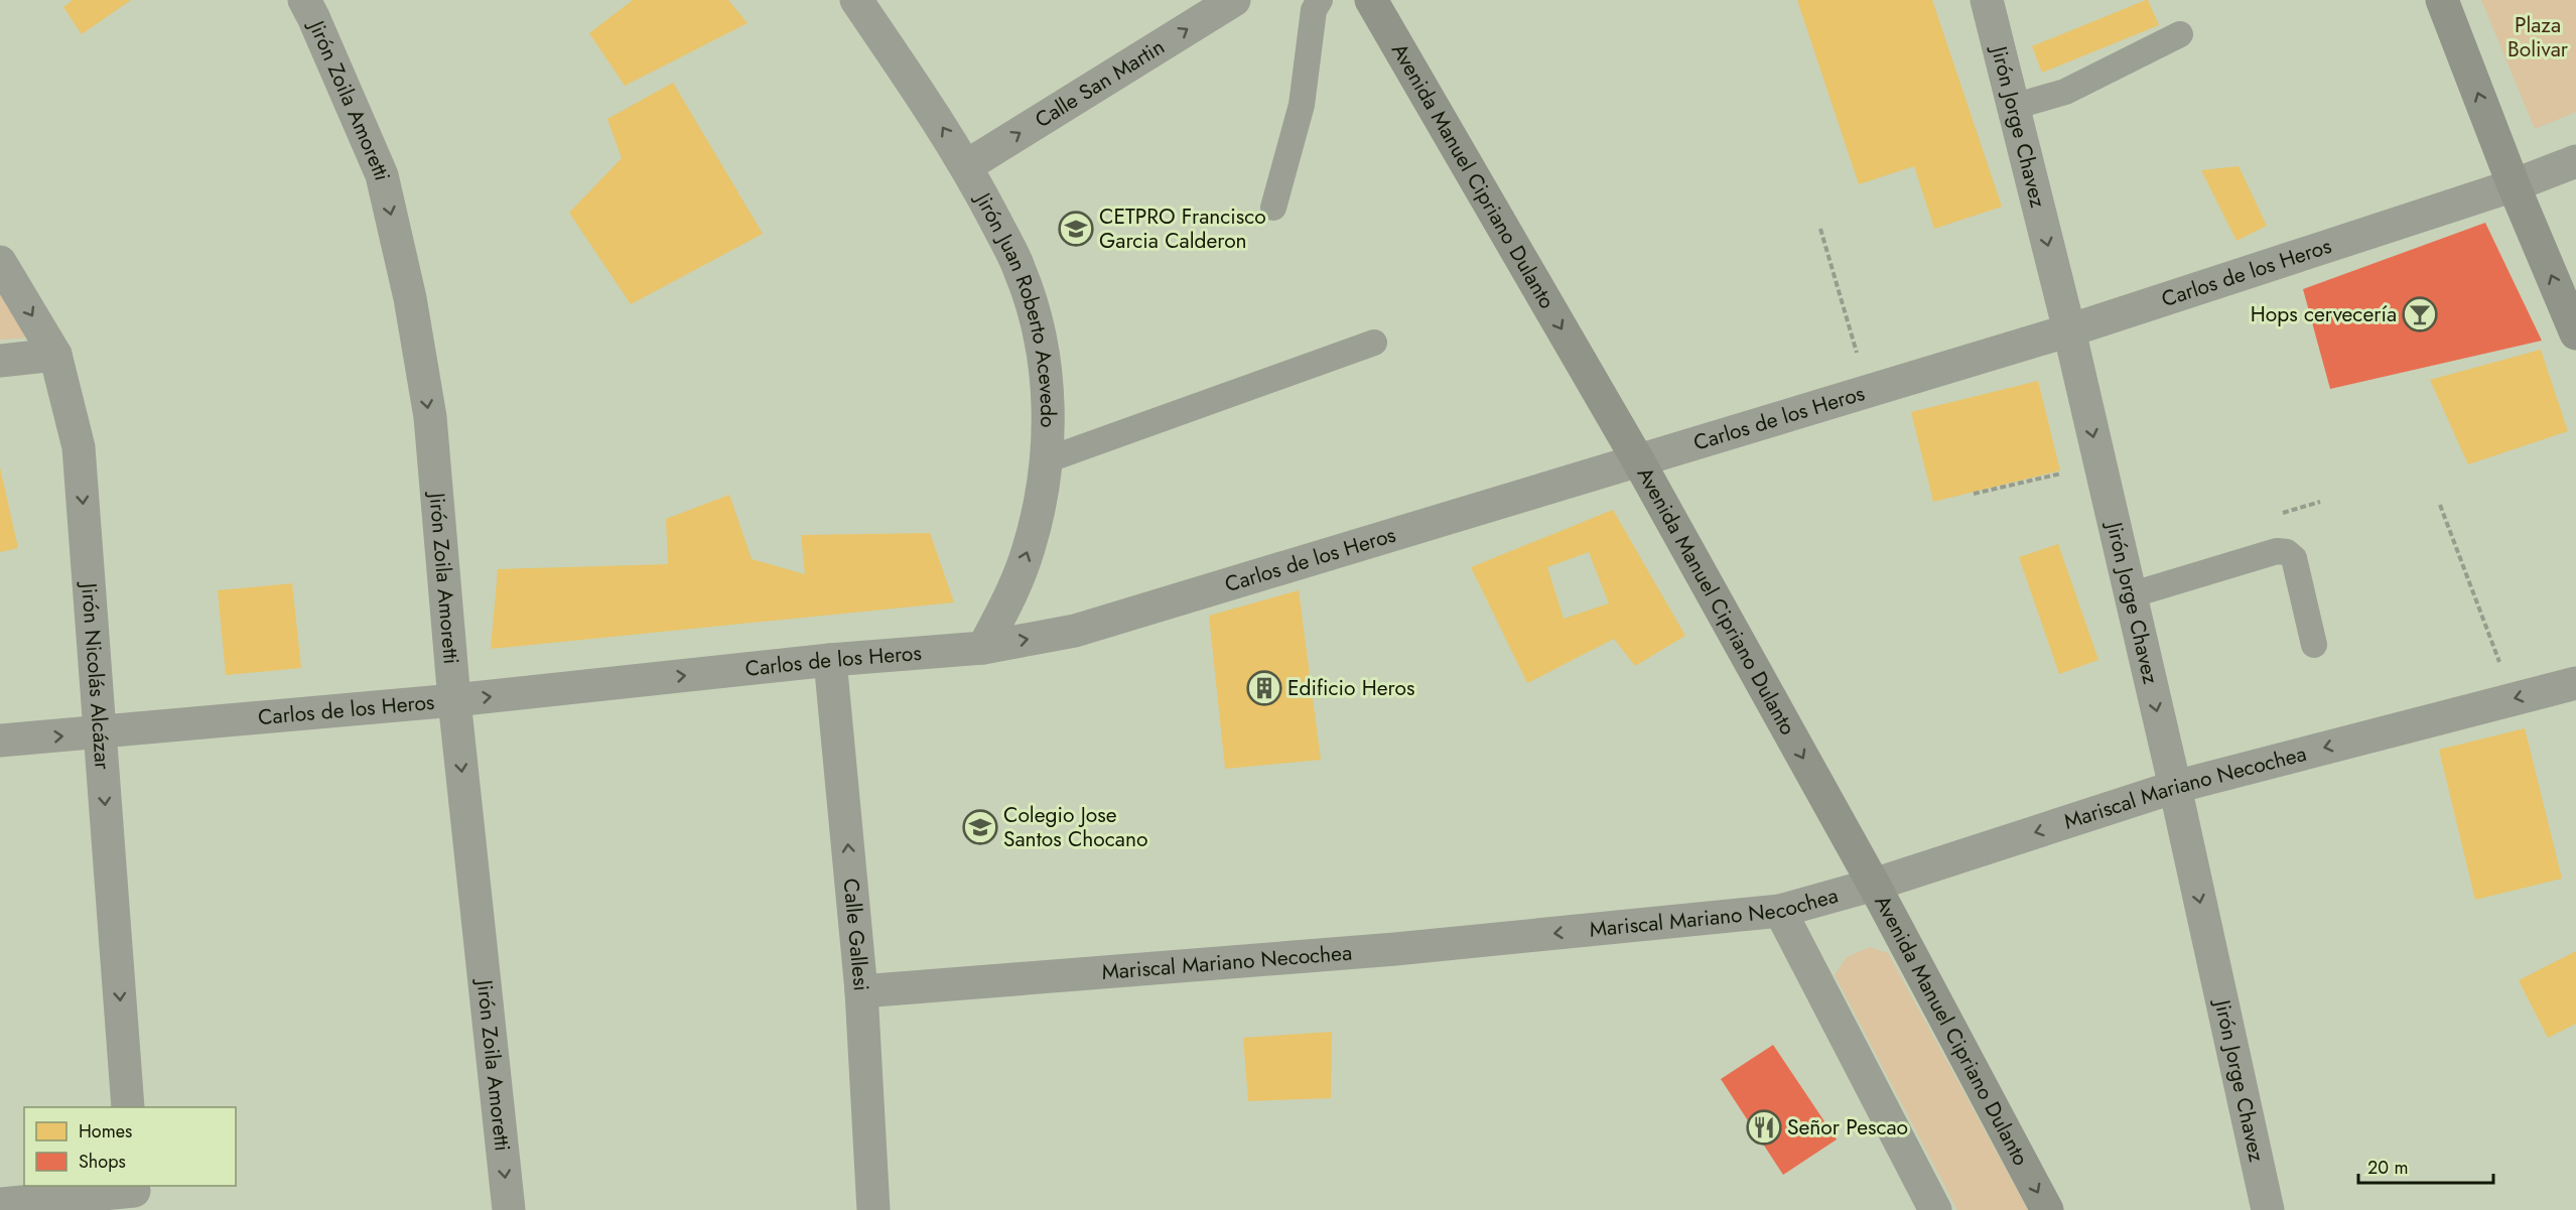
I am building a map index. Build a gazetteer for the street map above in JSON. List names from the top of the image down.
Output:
{
  "streets": {
    "street": [
      "Calle San Martin",
      "Jirón Zoila Amoretti",
      "Jirón Jorge Chavez",
      "Avenida Manuel Cipriano Dulanto",
      "Carlos de los Heros",
      "Jirón Juan Roberto Acevedo",
      "Jirón Nicolás Alcázar",
      "Mariscal Mariano Necochea",
      "Calle Gallesi"
    ]
  },
  "crossings": [
    ["Calle San Martin", "Jirón Juan Roberto Acevedo"],
    ["Jirón Zoila Amoretti", "Carlos de los Heros"],
    ["Jirón Jorge Chavez", "Carlos de los Heros"],
    ["Jirón Jorge Chavez", "Mariscal Mariano Necochea"],
    ["Avenida Manuel Cipriano Dulanto", "Carlos de los Heros"],
    ["Avenida Manuel Cipriano Dulanto", "Mariscal Mariano Necochea"],
    ["Carlos de los Heros", "Jirón Juan Roberto Acevedo"],
    ["Carlos de los Heros", "Jirón Nicolás Alcázar"],
    ["Carlos de los Heros", "Calle Gallesi"],
    ["Mariscal Mariano Necochea", "Calle Gallesi"]
  ],
  "one_way": [
    "Calle San Martin",
    "Jirón Zoila Amoretti",
    "Jirón Jorge Chavez",
    "Avenida Manuel Cipriano Dulanto",
    "Carlos de los Heros",
    "Jirón Juan Roberto Acevedo",
    "Jirón Nicolás Alcázar",
    "Mariscal Mariano Necochea",
    "Calle Gallesi"
  ],
  "parks": ["Plaza Bolivar"],
  "places": {
    "school or university": ["CETPRO Francisco Garcia Calderon", "Colegio Jose Santos Chocano"],
    "bar": ["Hops cervecería"],
    "building": ["Edificio Heros"],
    "restaurant": ["Señor Pescao"]
  },
  "legend": ["Homes", "Shops"],
  "scale_bar": "20 m"
}
